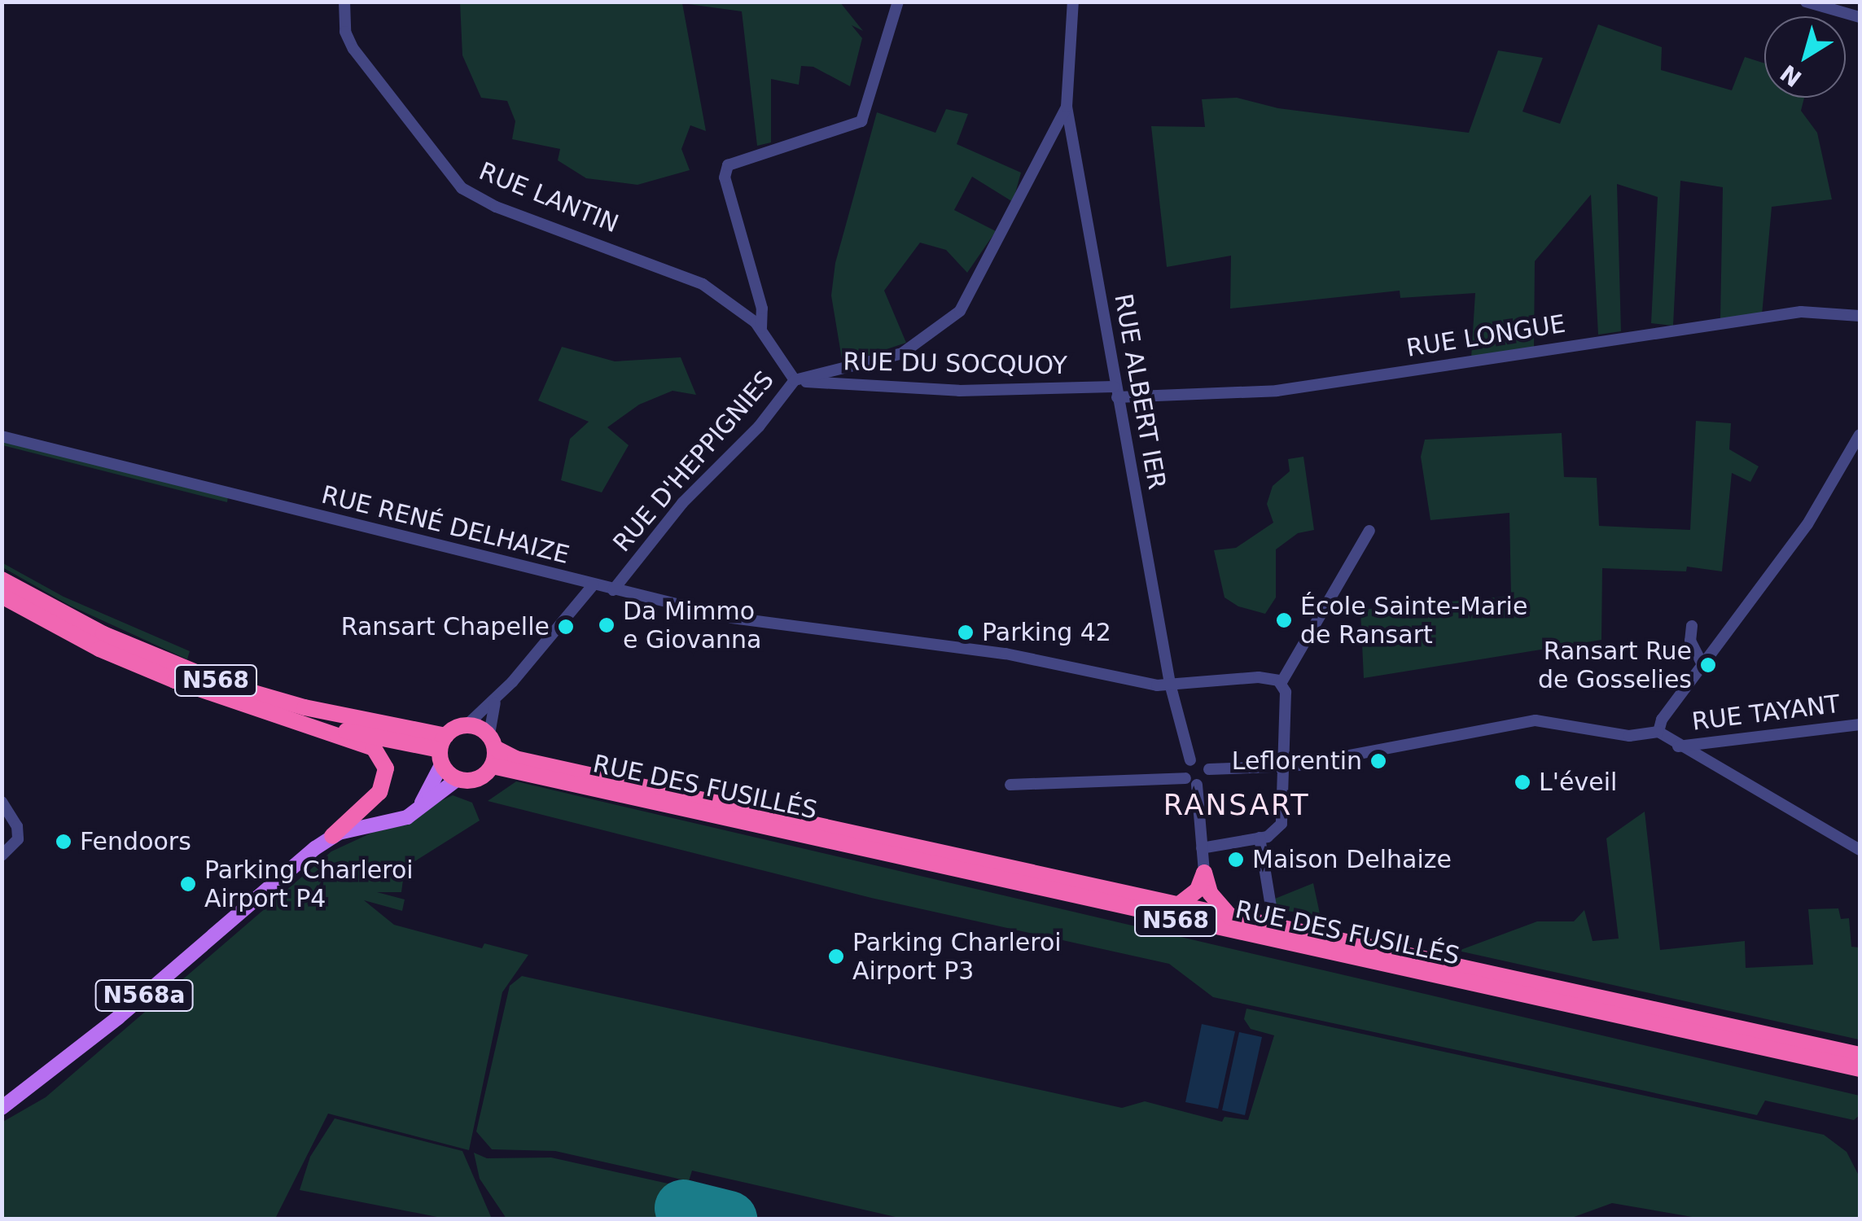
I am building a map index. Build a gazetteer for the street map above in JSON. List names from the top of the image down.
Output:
{
  "streets": {
    "highway": ["N568", "RUE DES FUSILLÉS"],
    "main road": ["N568a"],
    "street": [
      "RUE LANTIN",
      "RUE LONGUE",
      "RUE DU SOCQUOY",
      "RUE ALBERT IER",
      "RUE D'HEPPIGNIES",
      "RUE RENÉ DELHAIZE",
      "RUE TAYANT"
    ]
  },
  "crossings": [
    ["RUE LANTIN", "RUE DU SOCQUOY"],
    ["RUE LANTIN", "RUE D'HEPPIGNIES"],
    ["RUE LONGUE", "RUE DU SOCQUOY"],
    ["RUE LONGUE", "RUE ALBERT IER"],
    ["RUE DU SOCQUOY", "RUE ALBERT IER"],
    ["RUE DU SOCQUOY", "RUE D'HEPPIGNIES"],
    ["RUE ALBERT IER", "RUE D'HEPPIGNIES"],
    ["RUE ALBERT IER", "RUE RENÉ DELHAIZE"],
    ["RUE D'HEPPIGNIES", "RUE RENÉ DELHAIZE"],
    ["N568", "RUE DES FUSILLÉS"]
  ],
  "districts": ["RANSART"],
  "places": [
    "École Sainte-Marie de Ransart",
    "Da Mimmo e Giovanna",
    "Ransart Chapelle",
    "Parking 42",
    "Ransart Rue de Gosselies",
    "Leflorentin",
    "L'éveil",
    "Fendoors",
    "Maison Delhaize",
    "Parking Charleroi Airport P4",
    "Parking Charleroi Airport P3"
  ],
  "north": "bottom left"
}
